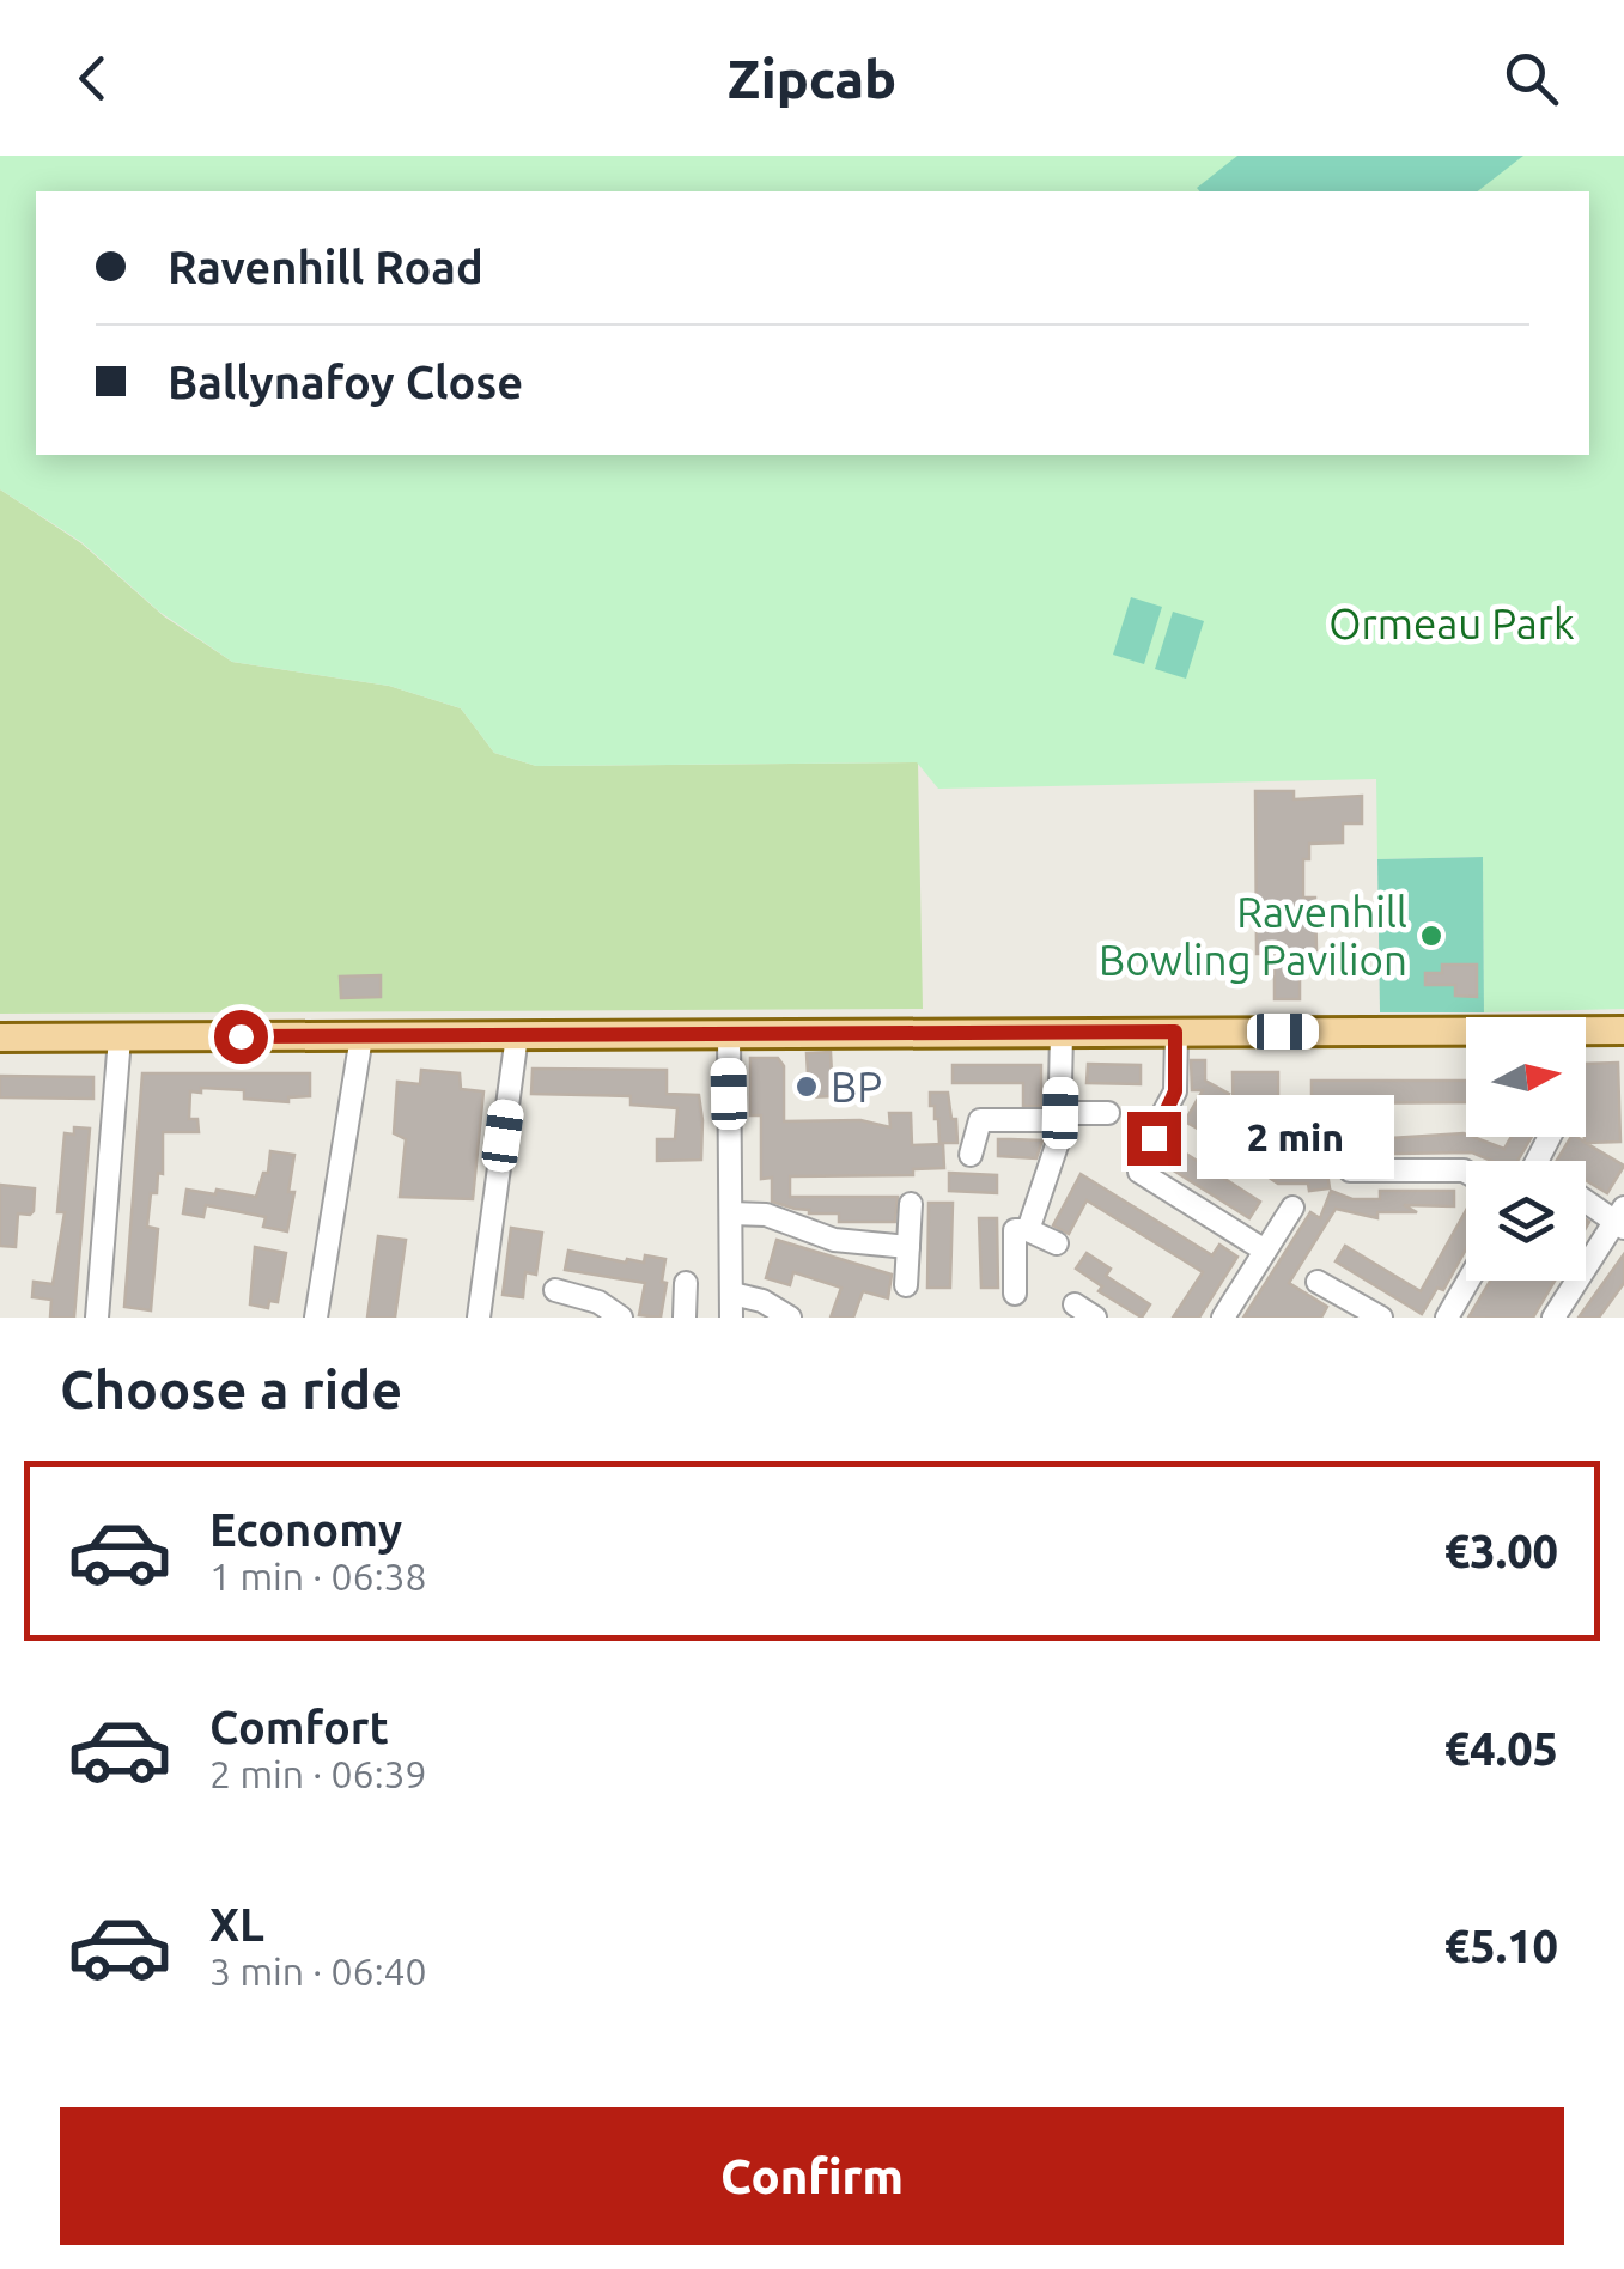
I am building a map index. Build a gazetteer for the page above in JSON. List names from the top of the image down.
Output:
{
  "parks": ["Ormeau Park"],
  "places": ["Ravenhill Bowling Pavilion", "BP"],
  "north": "right",
  "page": {
    "header": "Zipcab",
    "banner": ["Ravenhill Road", "Ballynafoy Close"],
    "bubble": "2 min",
    "heading": "Choose a ride",
    "list": [
      {
        "name": "Economy",
        "note": "1 min · 06:38",
        "value": "€3.00"
      },
      {
        "name": "Comfort",
        "note": "2 min · 06:39",
        "value": "€4.05"
      },
      {
        "name": "XL",
        "note": "3 min · 06:40",
        "value": "€5.10"
      }
    ],
    "buttons": "Confirm"
  }
}
